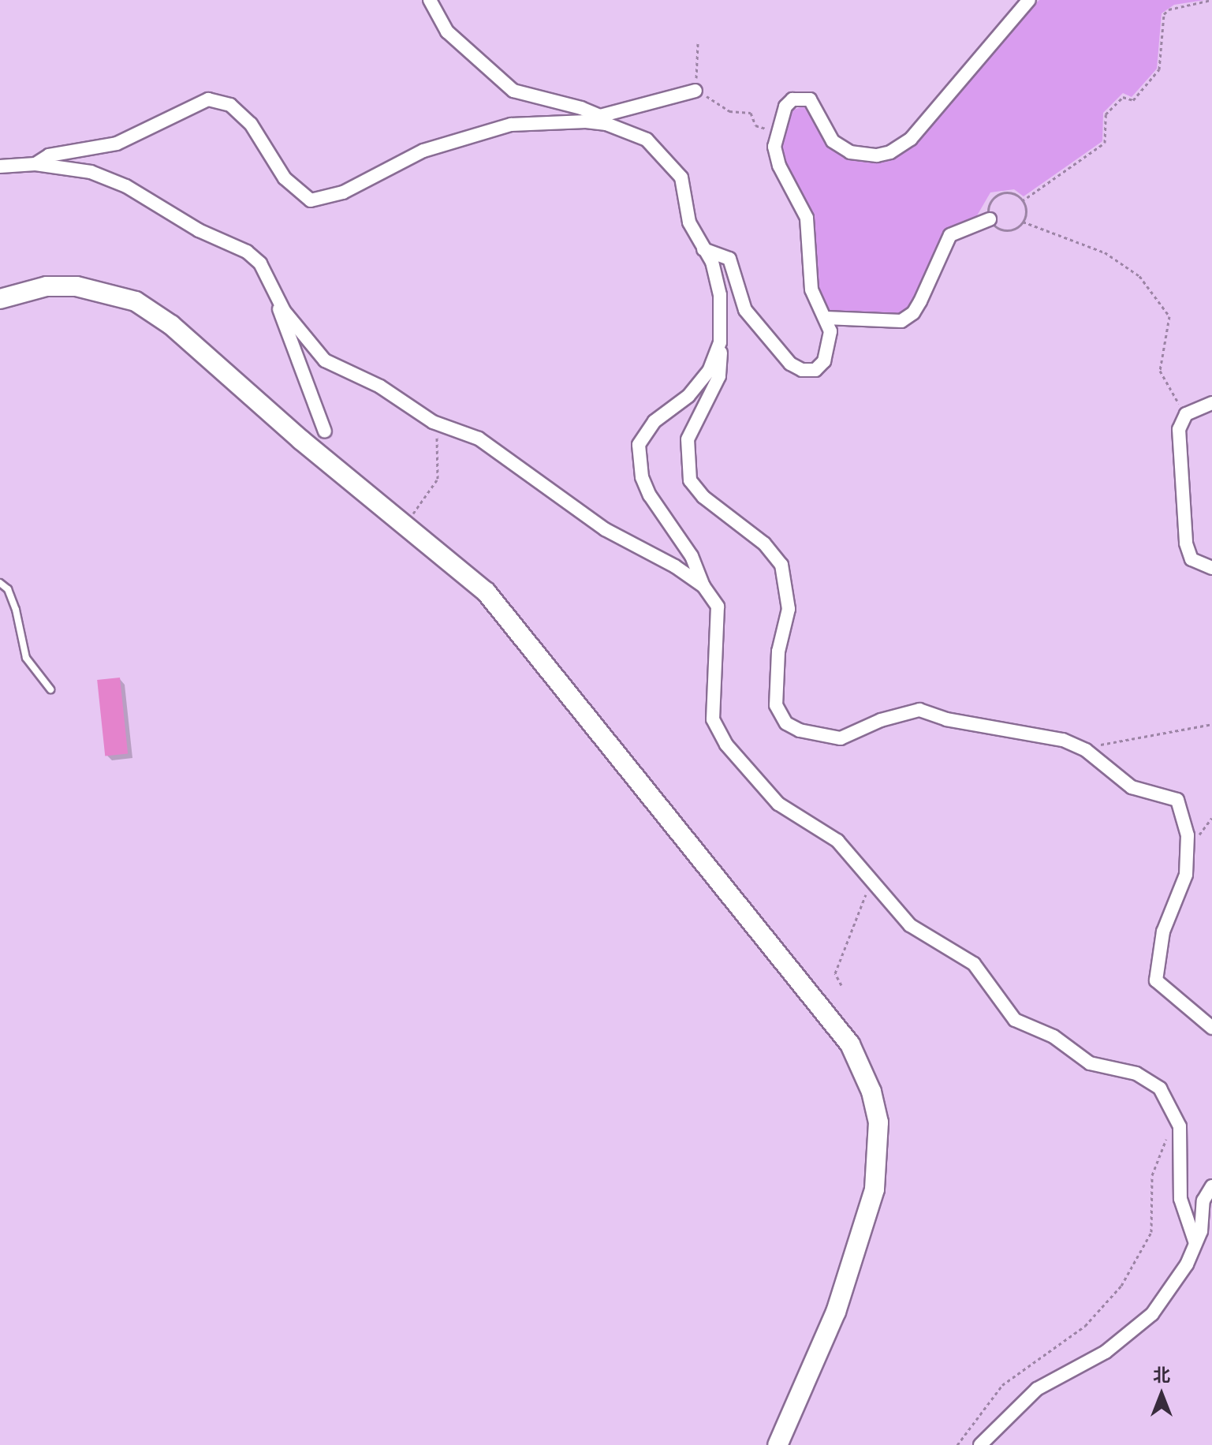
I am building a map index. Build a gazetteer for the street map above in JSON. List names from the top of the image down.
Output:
{
  "north": "top"
}
